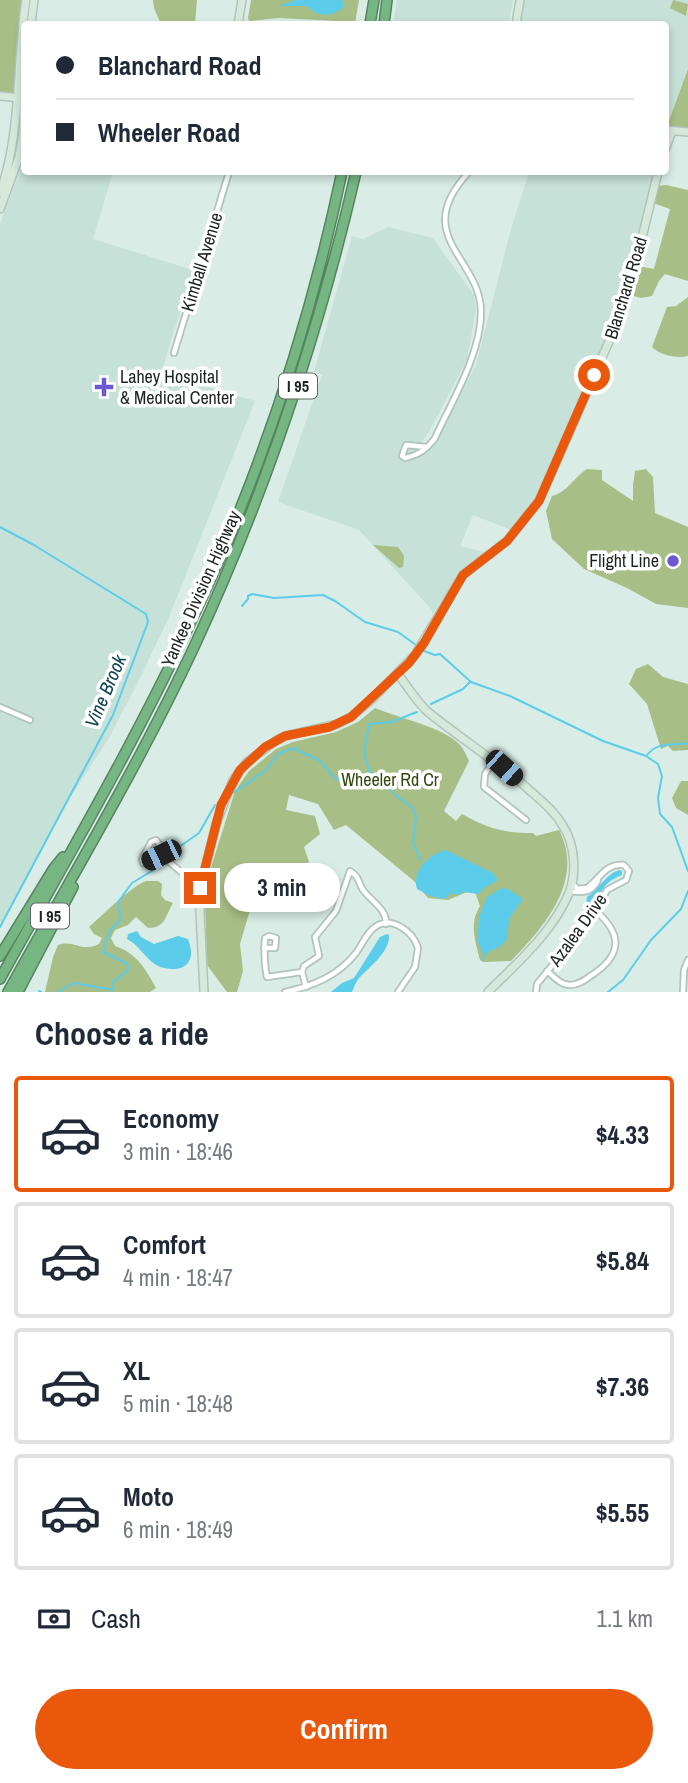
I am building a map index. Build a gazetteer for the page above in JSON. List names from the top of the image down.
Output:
{
  "streets": {
    "highway": ["I 95", "Yankee Division Highway"],
    "main road": ["Blanchard Road"],
    "street": ["Kimball Avenue", "Azalea Drive"]
  },
  "water": ["Vine Brook"],
  "parks": ["Wheeler Rd Cr"],
  "places": {
    "health": ["Lahey Hospital & Medical Center"],
    "other": ["Flight Line"]
  },
  "page": {
    "banner": ["Blanchard Road", "Wheeler Road"],
    "bubble": "3 min",
    "heading": "Choose a ride",
    "list": [
      {
        "name": "Economy",
        "note": "3 min · 18:46",
        "value": "$4.33"
      },
      {
        "name": "Comfort",
        "note": "4 min · 18:47",
        "value": "$5.84"
      },
      {
        "name": "XL",
        "note": "5 min · 18:48",
        "value": "$7.36"
      },
      {
        "name": "Moto",
        "note": "6 min · 18:49",
        "value": "$5.55"
      }
    ],
    "pay": ["Cash", "1.1 km"],
    "buttons": "Confirm"
  }
}
